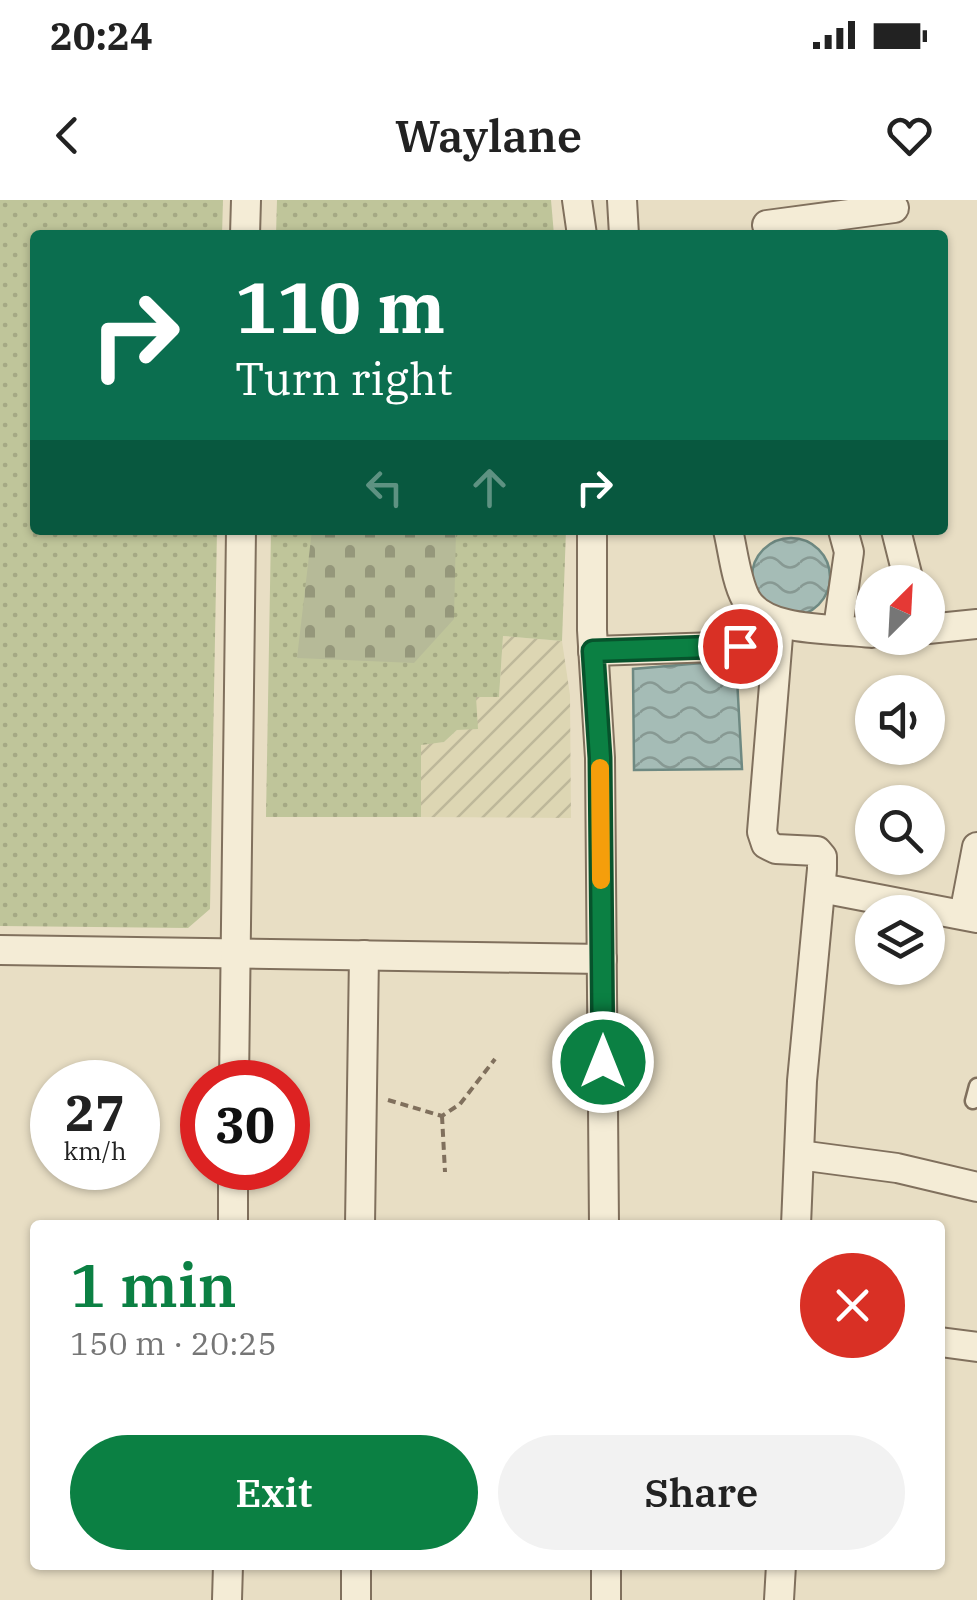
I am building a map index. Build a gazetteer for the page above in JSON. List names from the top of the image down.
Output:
{
  "north": "top right",
  "page": {
    "status": "20:24",
    "header": "Waylane",
    "turn": ["110 m", "Turn right"],
    "speed": "27 km/h",
    "limit": "30",
    "heading": ["1 min", "150 m · 20:25"],
    "buttons": ["Exit", "Share"]
  }
}
